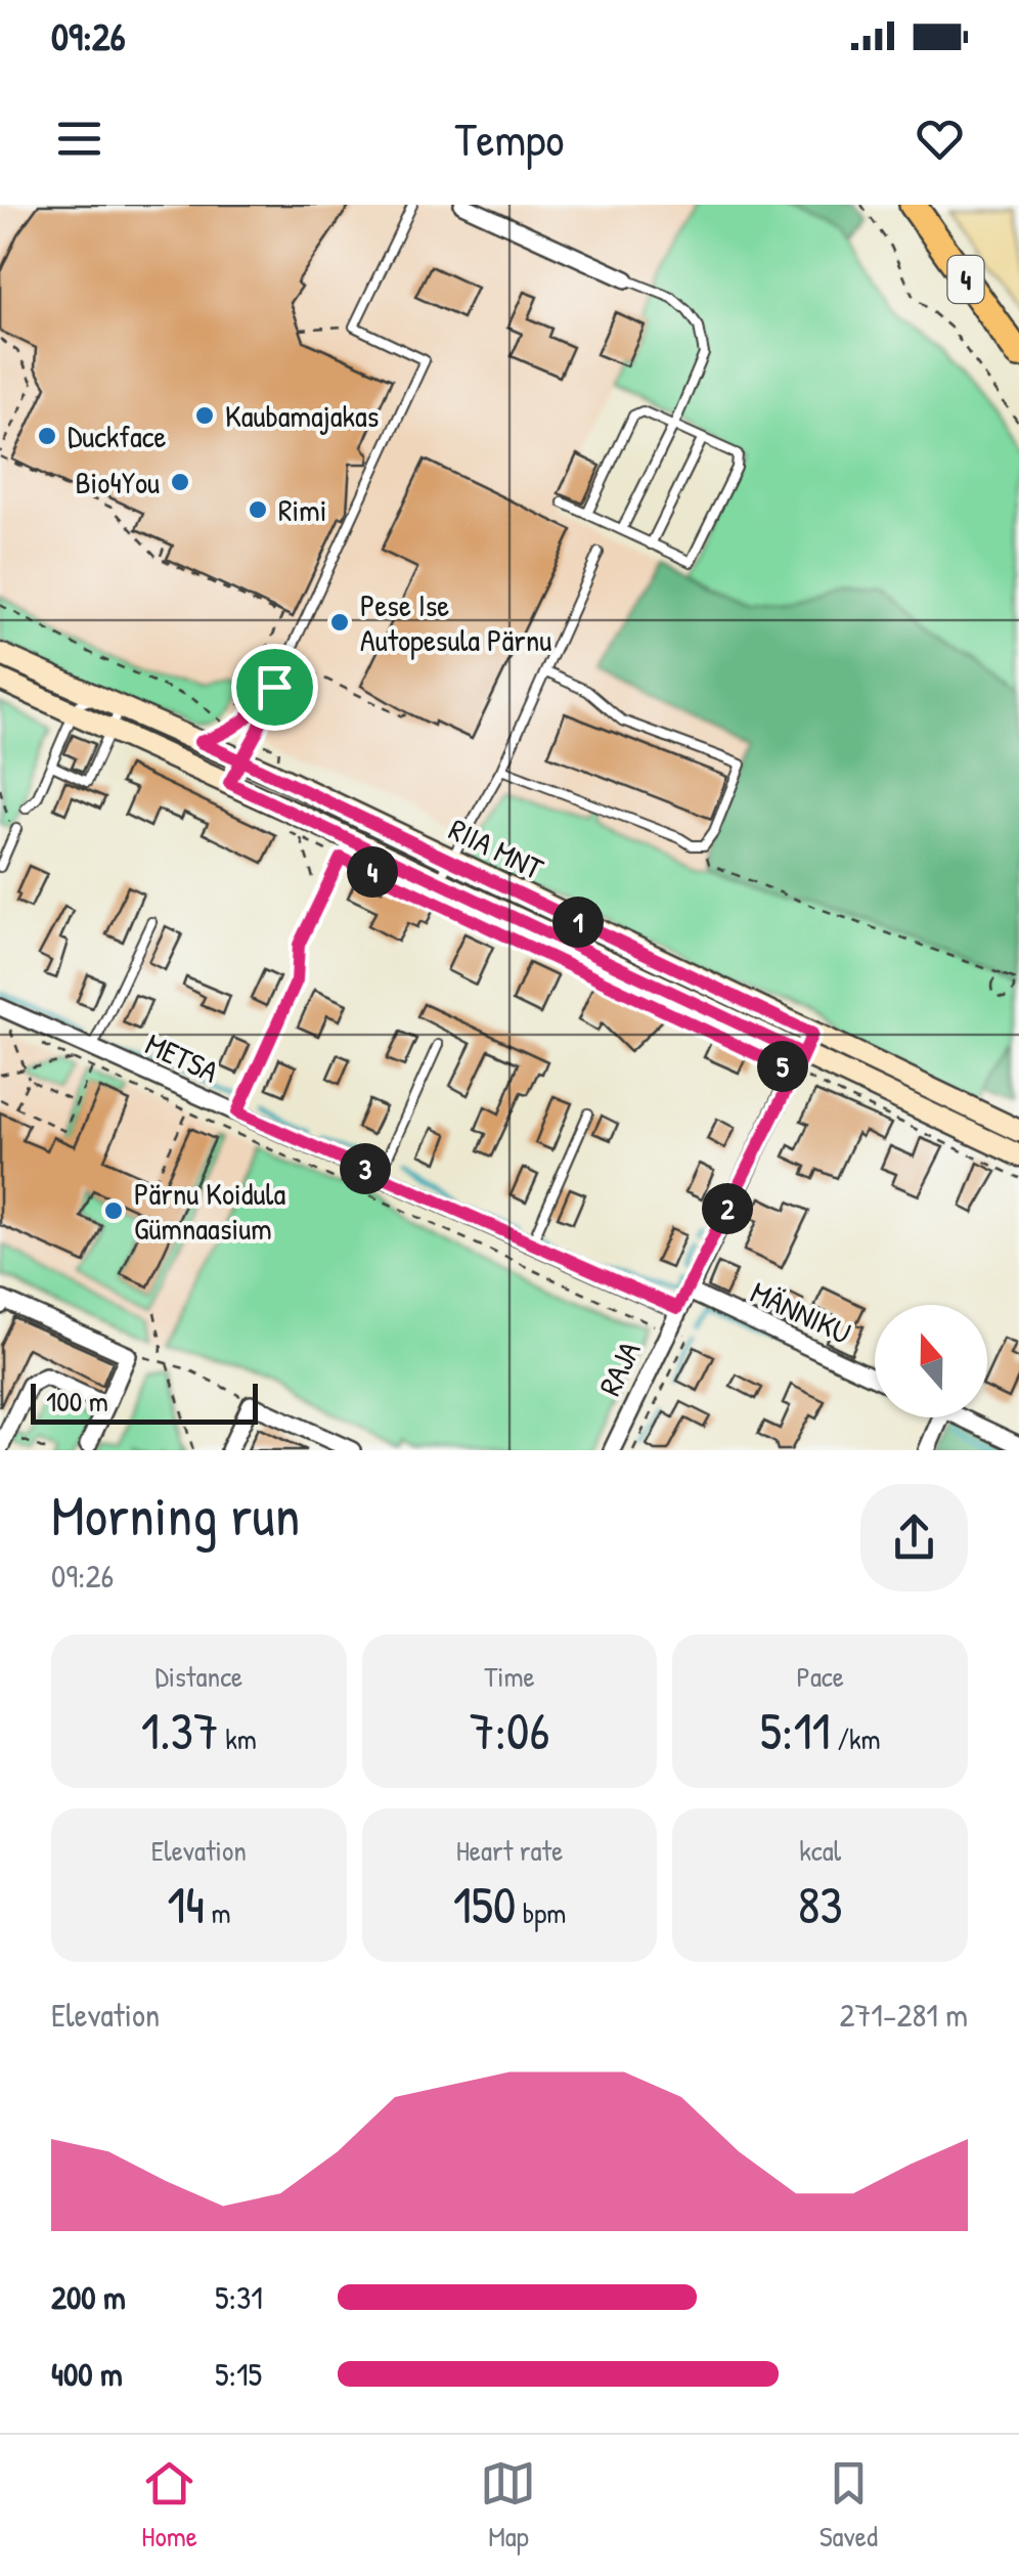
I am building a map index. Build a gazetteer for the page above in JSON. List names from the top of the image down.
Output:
{
  "streets": {
    "highway": ["4"],
    "main road": ["RIIA MNT"],
    "street": ["METSA", "MÄNNIKU", "RAJA"]
  },
  "crossings": [
    ["RIIA MNT", "RAJA"],
    ["METSA", "RAJA"],
    ["MÄNNIKU", "RAJA"]
  ],
  "places": [
    "Kaubamajakas",
    "Duckface",
    "Bio4You",
    "Rimi",
    "Pese Ise Autopesula Pärnu",
    "Pärnu Koidula Gümnaasium"
  ],
  "scale_bar": "100 m",
  "north": "top",
  "page": {
    "status": "09:26",
    "header": "Tempo",
    "pins": [
      "4",
      "1",
      "5",
      "3",
      "2"
    ],
    "scale": "100 m",
    "heading": ["Morning run", "09:26"],
    "stats": [
      ["Distance", "1.37 km"],
      ["Time", "7:06"],
      ["Pace", "5:11 /km"],
      ["Elevation", "14 m"],
      ["Heart rate", "150 bpm"],
      ["kcal", "83"]
    ],
    "chart": ["Elevation", "271–281 m"],
    "list": [
      {
        "name": "200 m",
        "note": "5:31"
      },
      {
        "name": "400 m",
        "note": "5:15"
      }
    ],
    "tabs": ["Home", "Map", "Saved"]
  }
}
